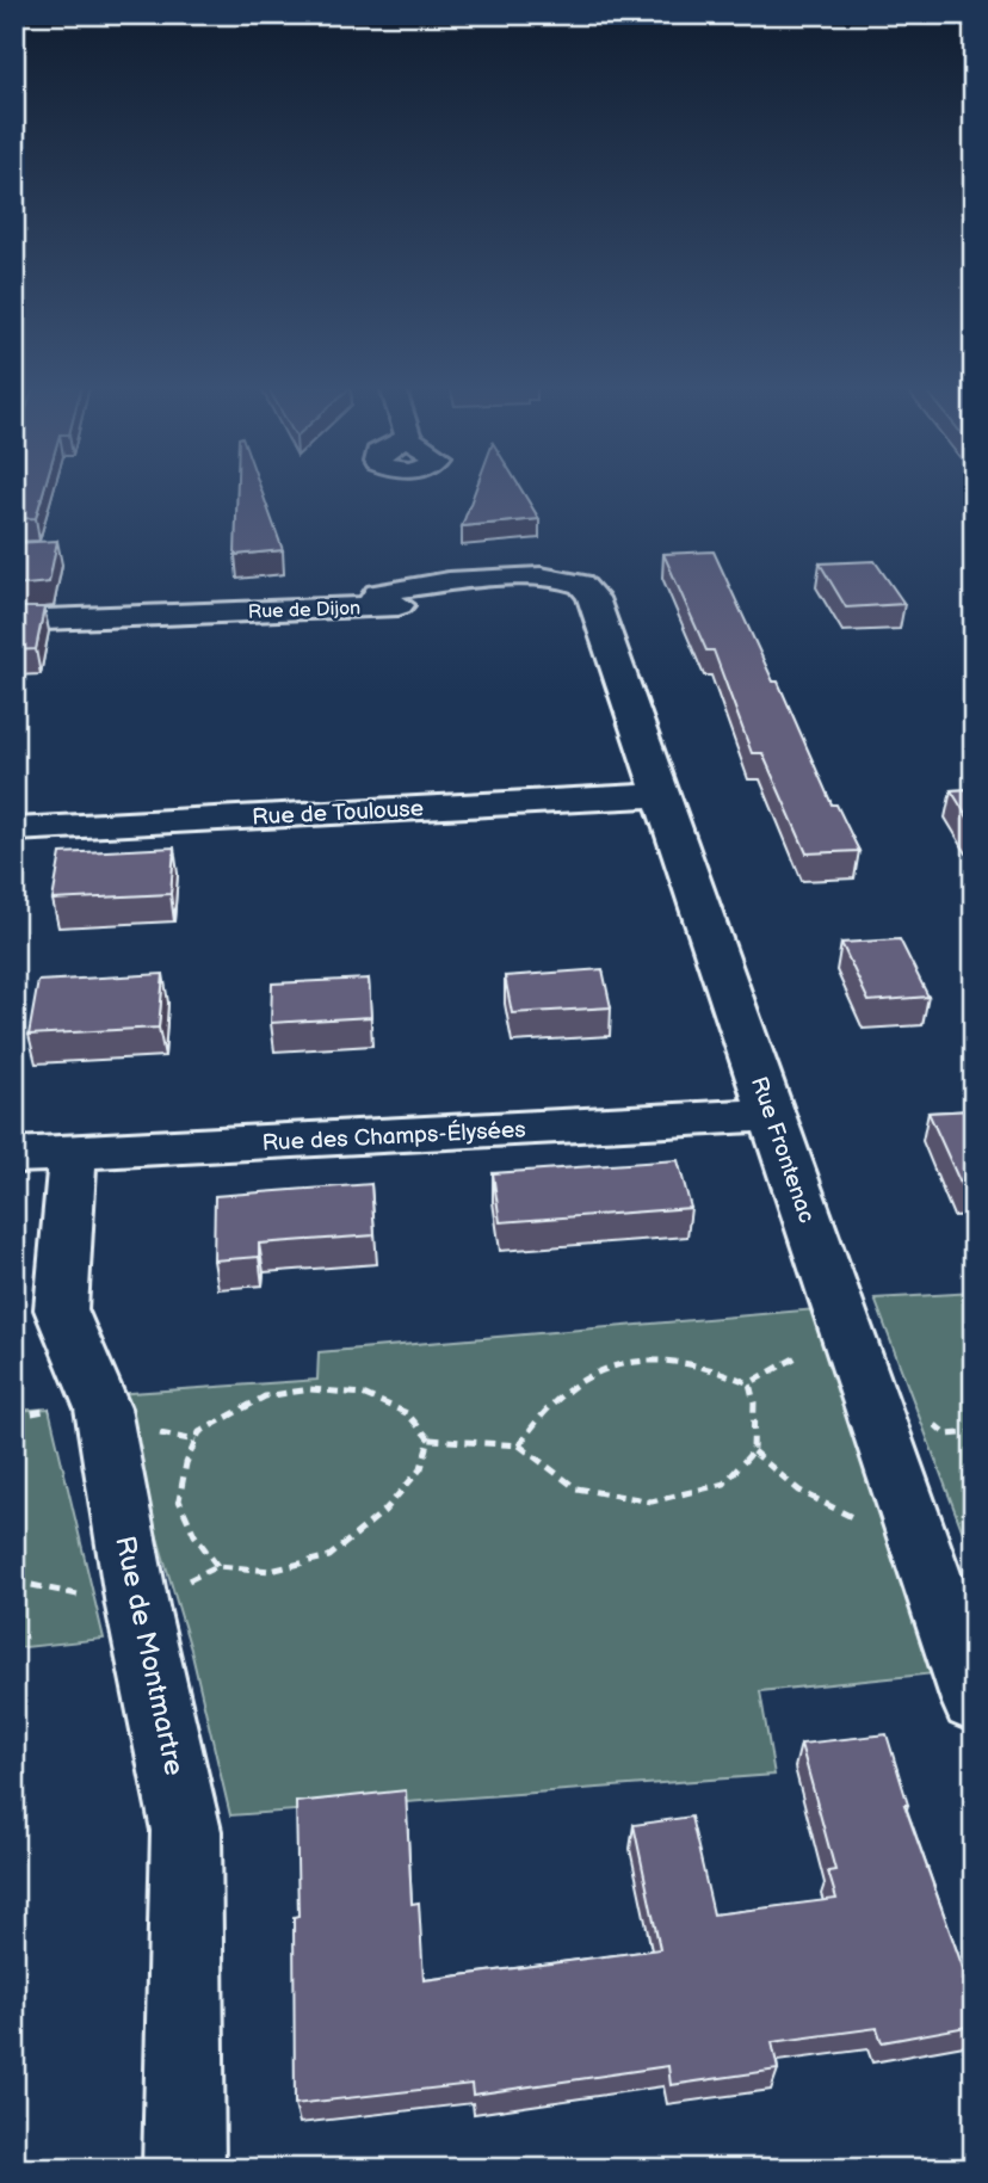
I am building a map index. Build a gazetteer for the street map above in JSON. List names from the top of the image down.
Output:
{
  "streets": {
    "street": [
      "Rue de Dijon",
      "Rue de Toulouse",
      "Rue des Champs-Élysées",
      "Rue Frontenac",
      "Rue de Montmartre"
    ]
  },
  "crossings": [
    ["Rue de Dijon", "Rue Frontenac"],
    ["Rue de Toulouse", "Rue Frontenac"],
    ["Rue des Champs-Élysées", "Rue Frontenac"],
    ["Rue des Champs-Élysées", "Rue de Montmartre"]
  ]
}
